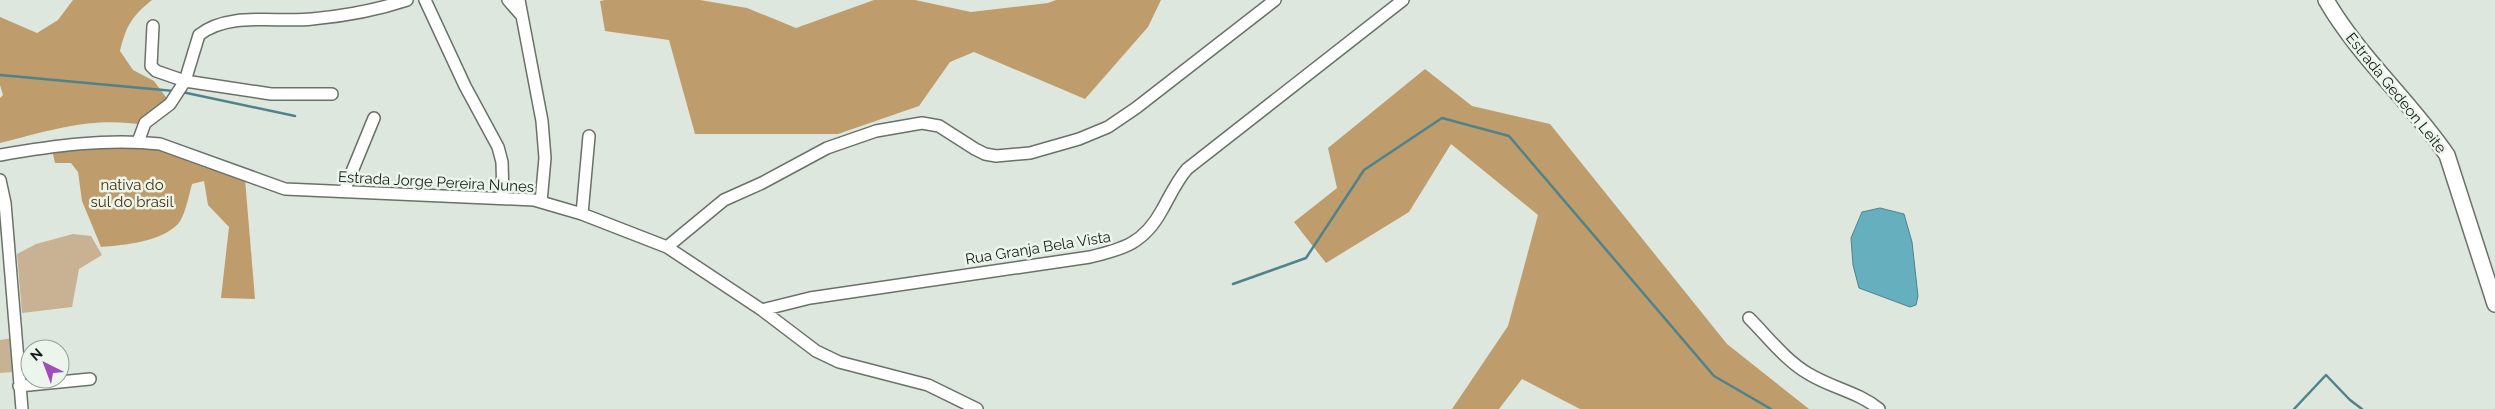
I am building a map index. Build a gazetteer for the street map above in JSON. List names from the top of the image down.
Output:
{
  "streets": {
    "main road": ["Estrada Gedeon Leite"],
    "street": ["Estrada Jorge Pereira Nunes", "Rua Granja Bela Vista"]
  },
  "crossings": [
    ["Estrada Jorge Pereira Nunes", "Rua Granja Bela Vista"]
  ],
  "parks": ["nativa do sul do brasil"],
  "north": "top left"
}
